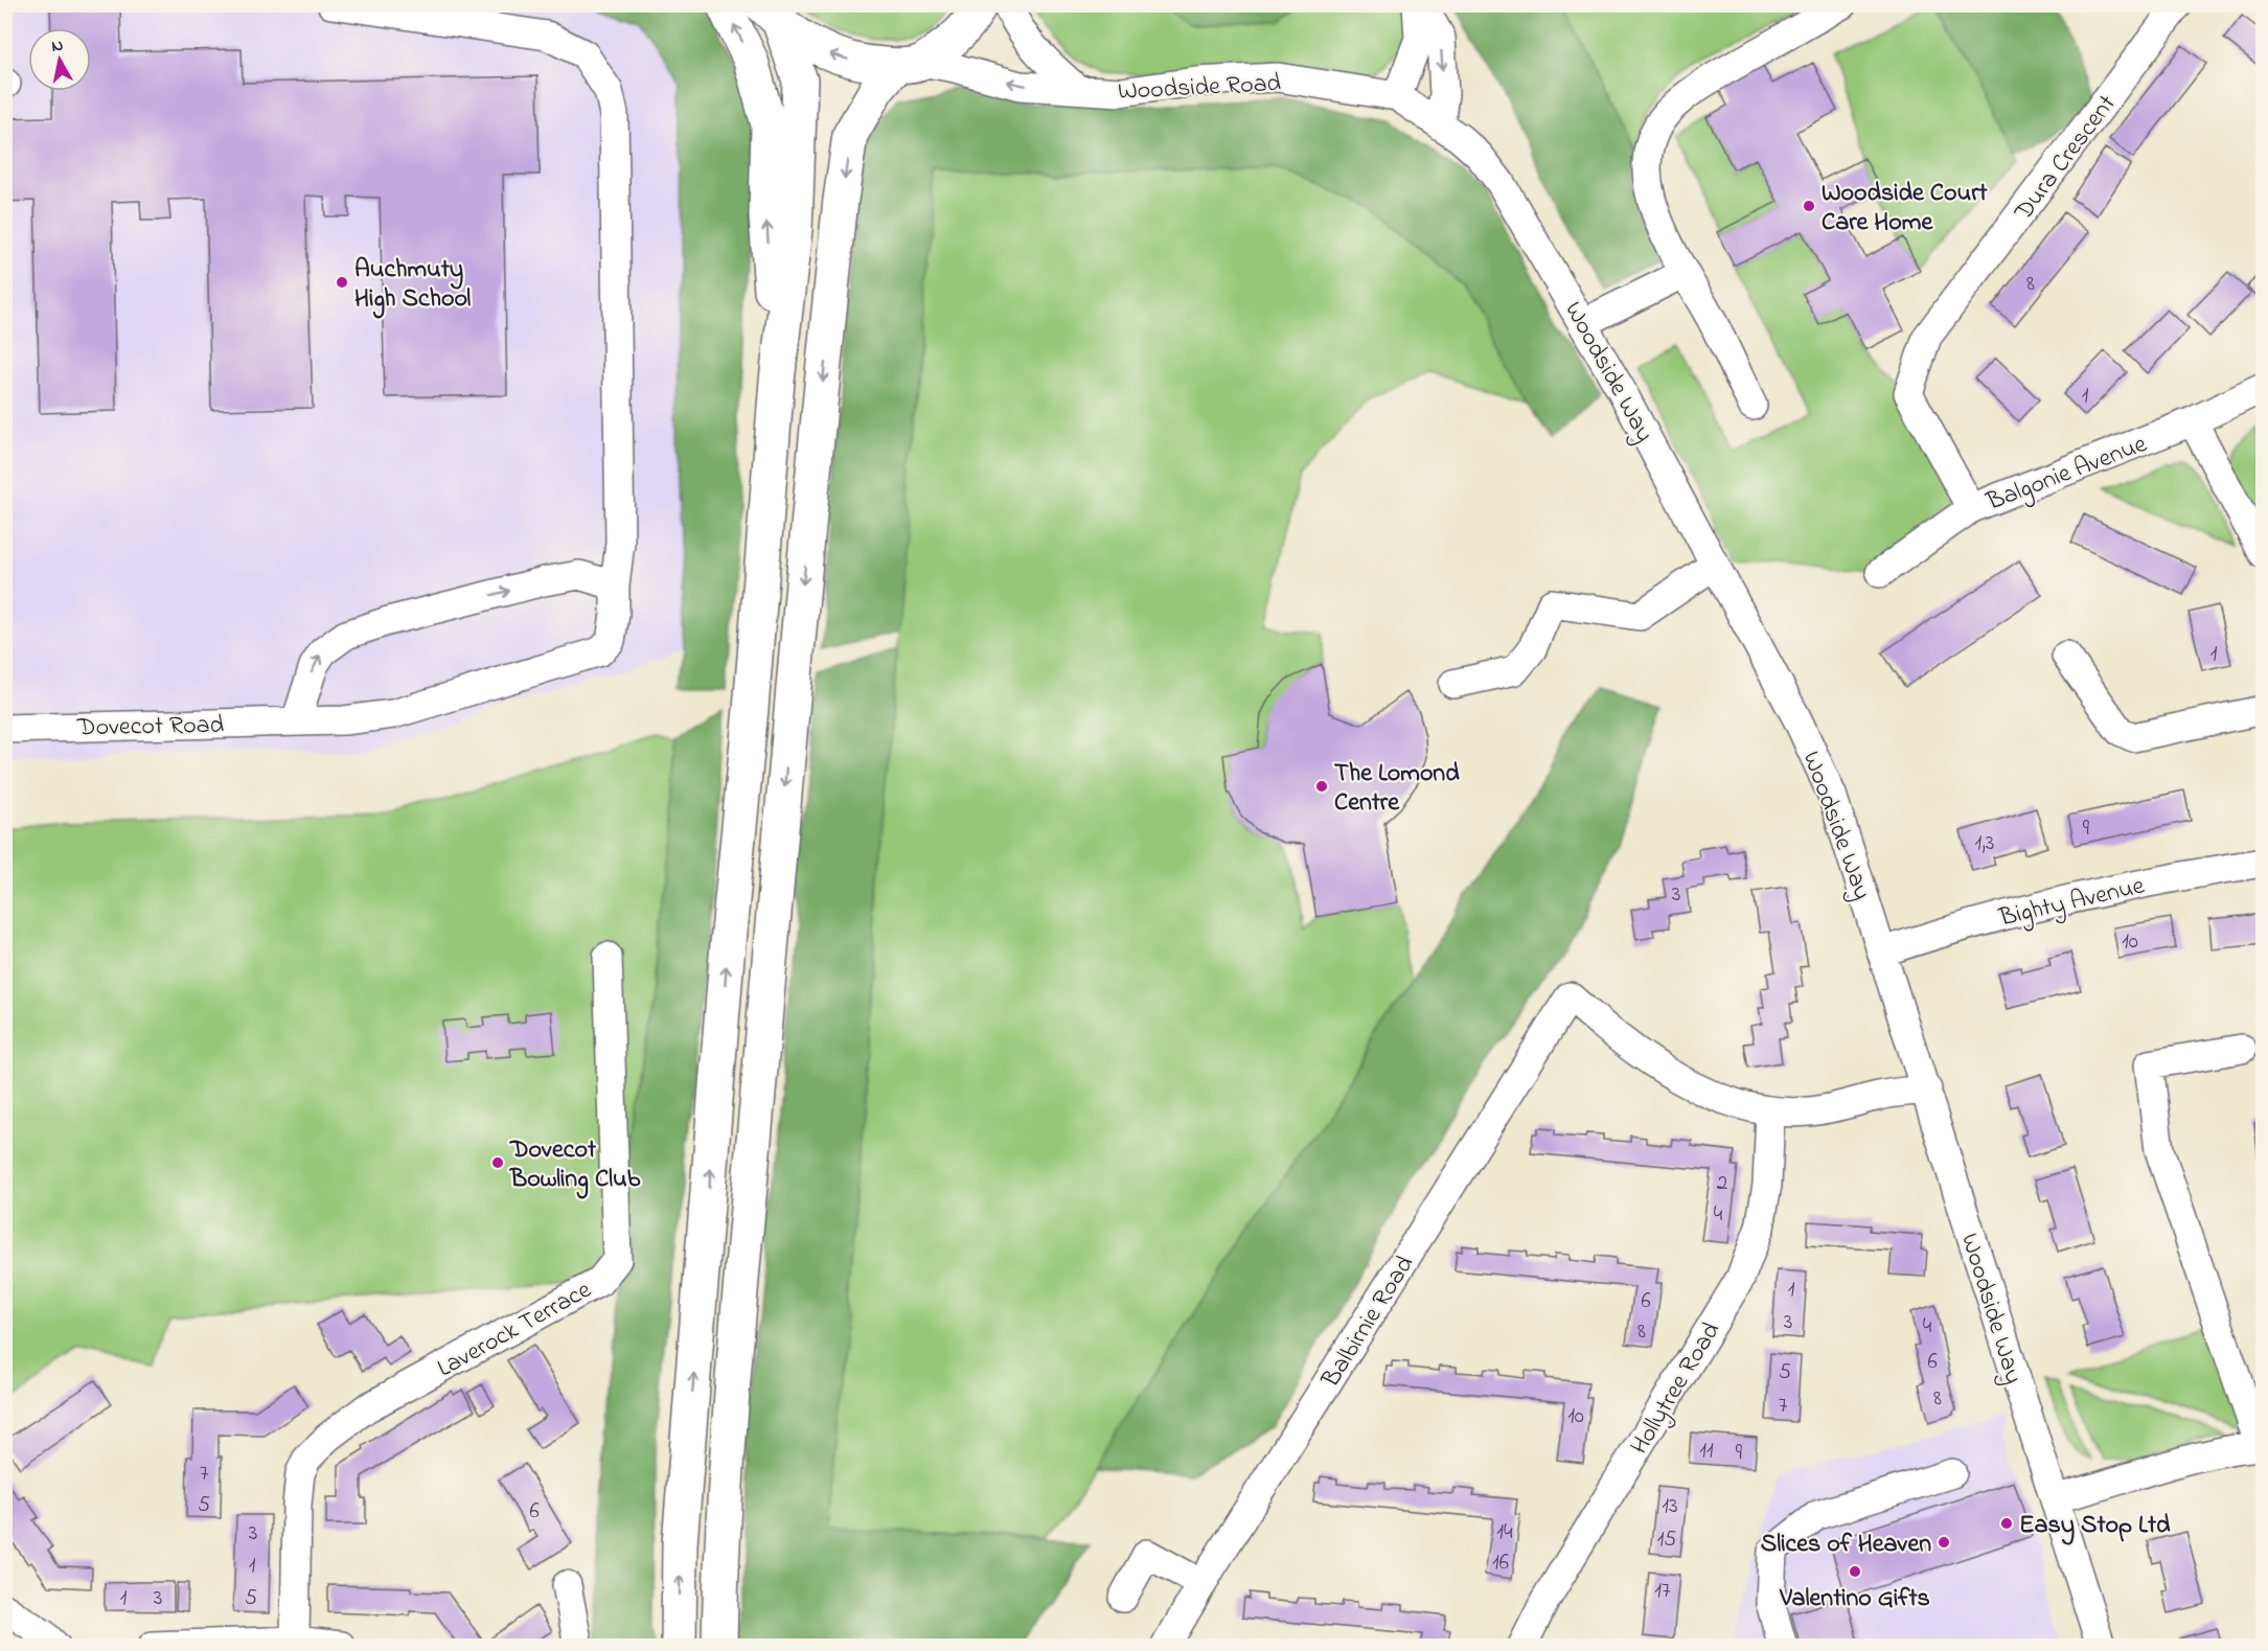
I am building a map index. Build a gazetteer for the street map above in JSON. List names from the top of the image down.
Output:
{
  "streets": {
    "street": [
      "Woodside Road",
      "Dura Crescent",
      "Woodside Way",
      "Balgonie Avenue",
      "Dovecot Road",
      "Bighty Avenue",
      "Balbirnie Road",
      "Laverock Terrace",
      "Hollytree Road"
    ]
  },
  "crossings": [
    ["Woodside Road", "Woodside Way"],
    ["Dura Crescent", "Balgonie Avenue"],
    ["Woodside Way", "Bighty Avenue"],
    ["Balbirnie Road", "Hollytree Road"]
  ],
  "places": [
    "Woodside Court Care Home",
    "Auchmuty High School",
    "The Lomond Centre",
    "Dovecot Bowling Club",
    "Easy Stop Ltd",
    "Slices of Heaven",
    "Valentino Gifts"
  ],
  "house_numbers": [
    "8",
    "1",
    "1",
    "9",
    "1,3",
    "3",
    "10",
    "2",
    "4",
    "1",
    "6",
    "3",
    "4",
    "8",
    "6",
    "5",
    "8",
    "7",
    "10",
    "11",
    "9",
    "7",
    "5",
    "13",
    "6",
    "14",
    "3",
    "15",
    "16",
    "1",
    "17",
    "1",
    "3",
    "5"
  ],
  "north": "top"
}
